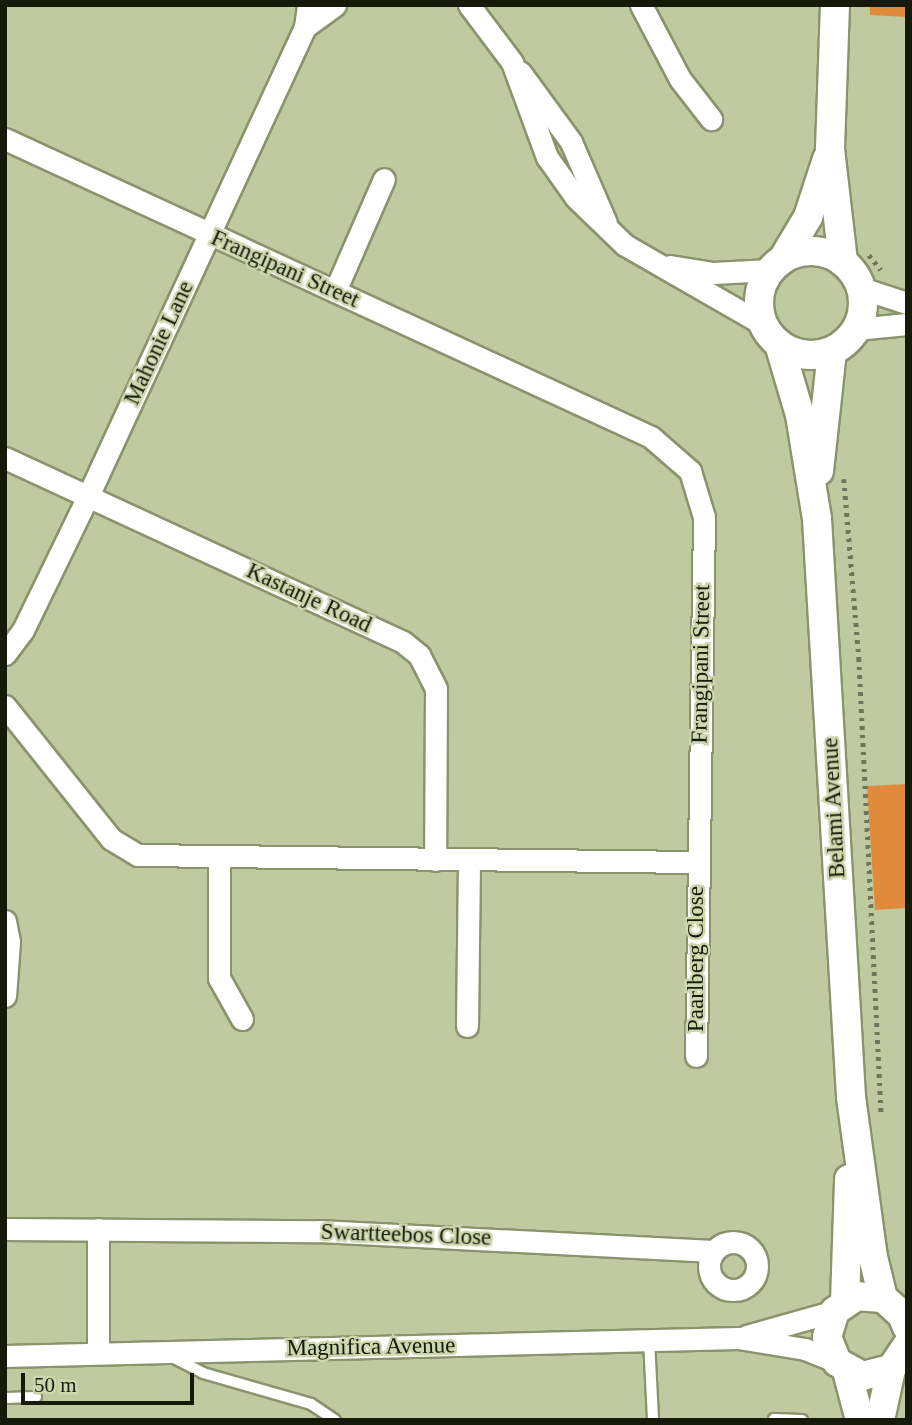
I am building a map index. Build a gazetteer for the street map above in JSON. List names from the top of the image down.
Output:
{
  "streets": {
    "street": [
      "Frangipani Street",
      "Mahonie Lane",
      "Kastanje Road",
      "Belami Avenue",
      "Paarlberg Close",
      "Swartteebos Close",
      "Magnifica Avenue"
    ]
  },
  "crossings": [
    ["Frangipani Street", "Mahonie Lane"],
    ["Frangipani Street", "Paarlberg Close"],
    ["Mahonie Lane", "Kastanje Road"],
    ["Belami Avenue", "Magnifica Avenue"]
  ],
  "scale_bar": "50 m"
}
